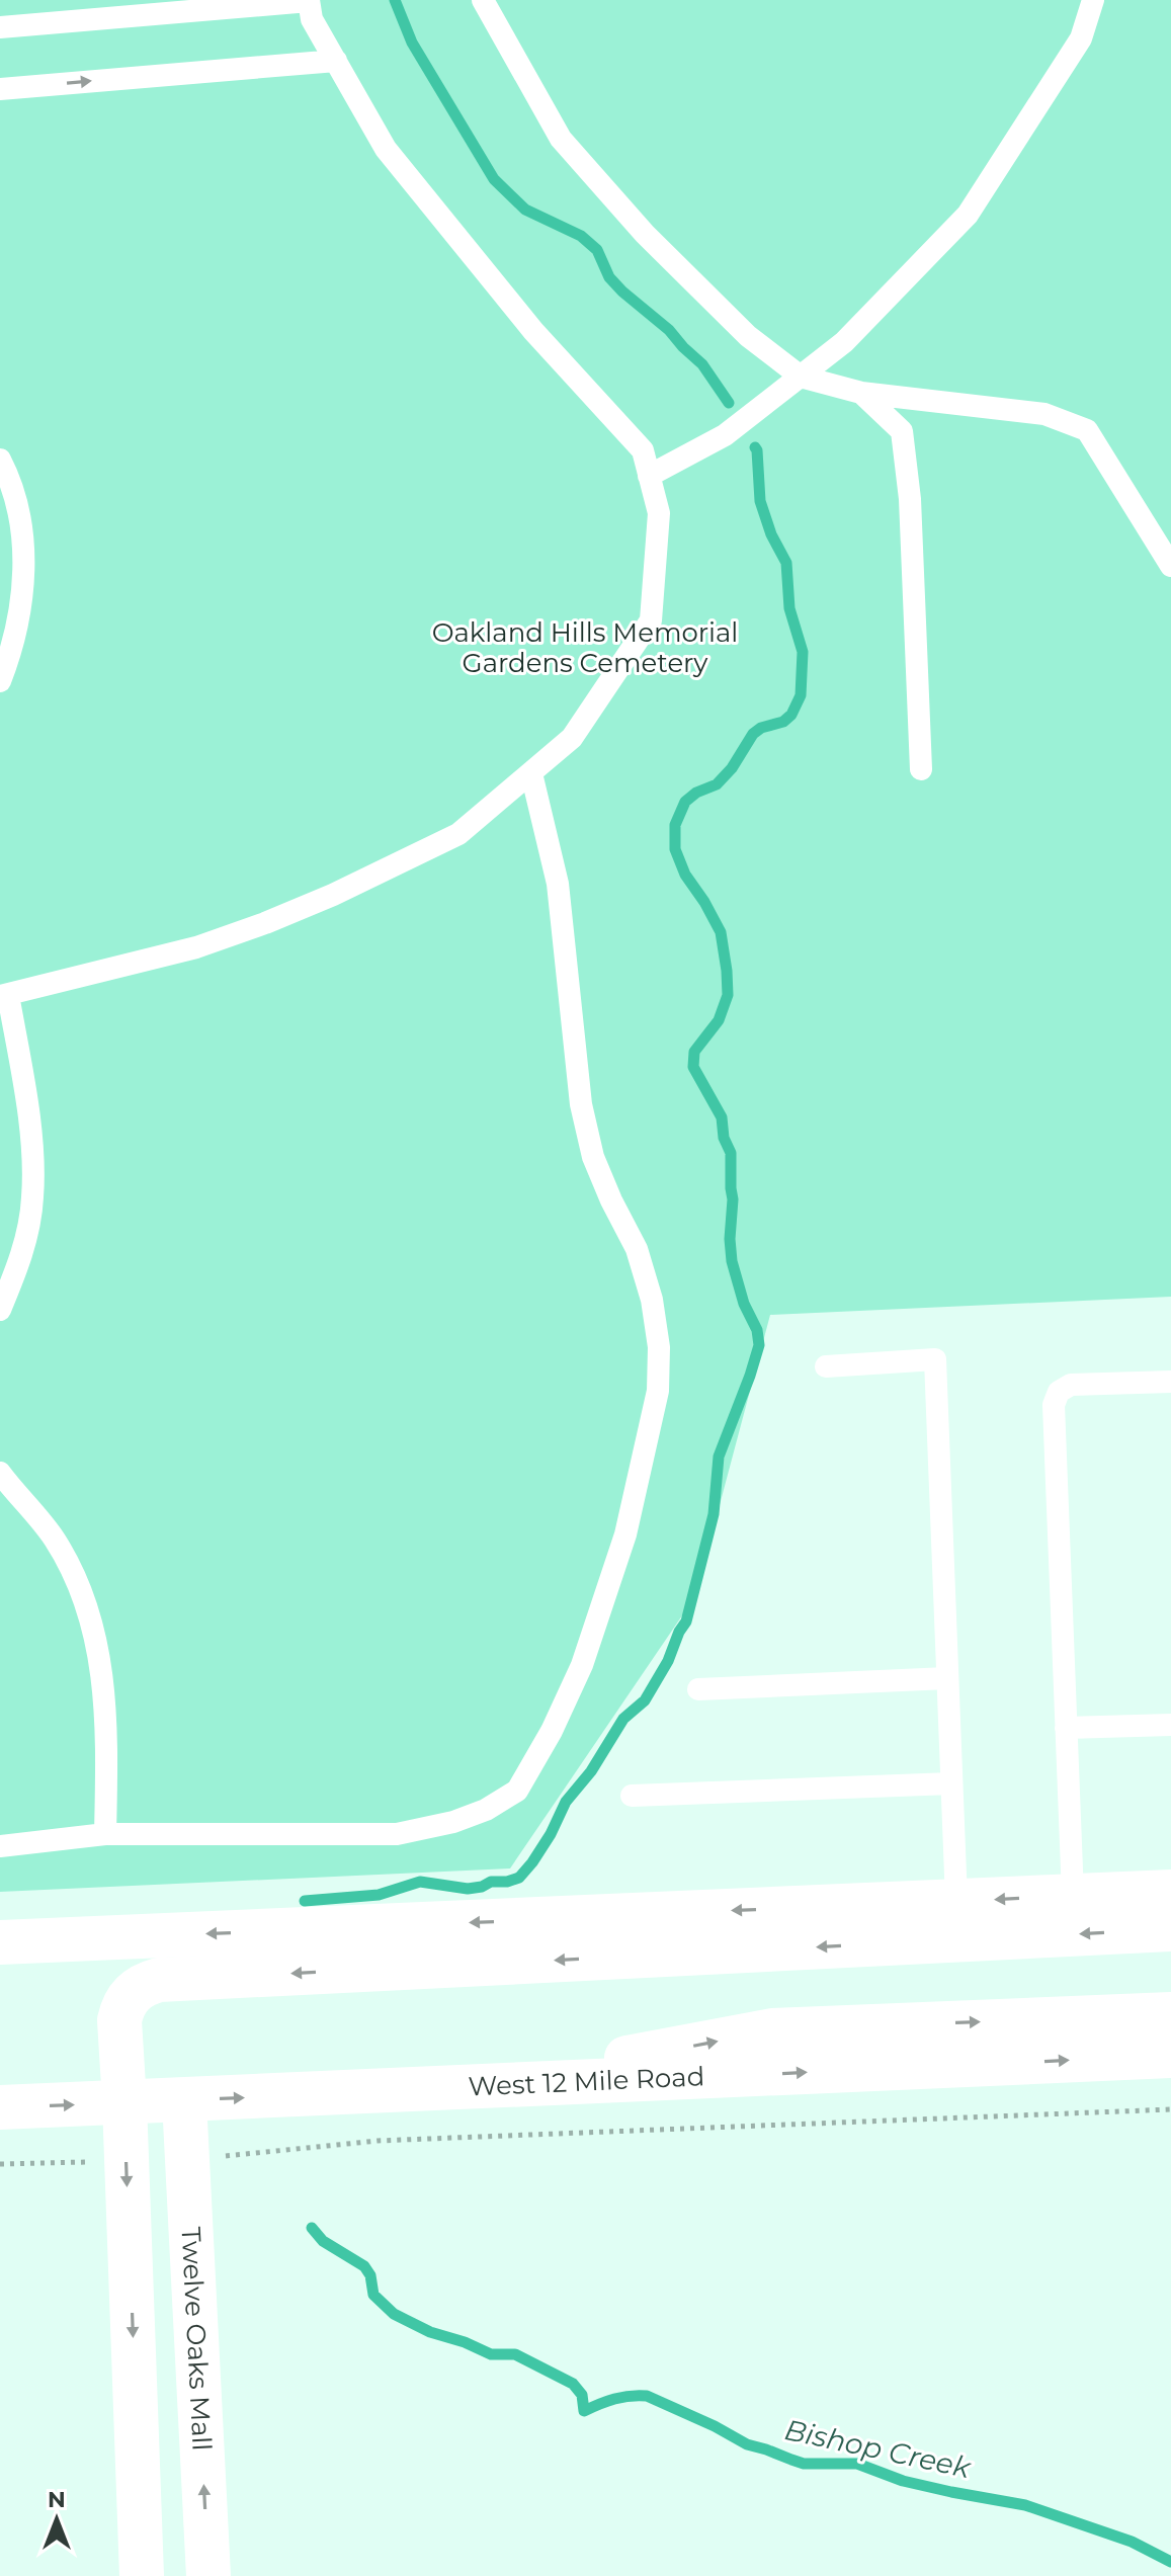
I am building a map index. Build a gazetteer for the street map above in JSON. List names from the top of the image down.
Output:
{
  "streets": {
    "main road": ["West 12 Mile Road", "Twelve Oaks Mall"]
  },
  "crossings": [
    ["West 12 Mile Road", "Twelve Oaks Mall"]
  ],
  "water": ["Bishop Creek"],
  "parks": ["Oakland Hills Memorial Gardens Cemetery"],
  "north": "top"
}
